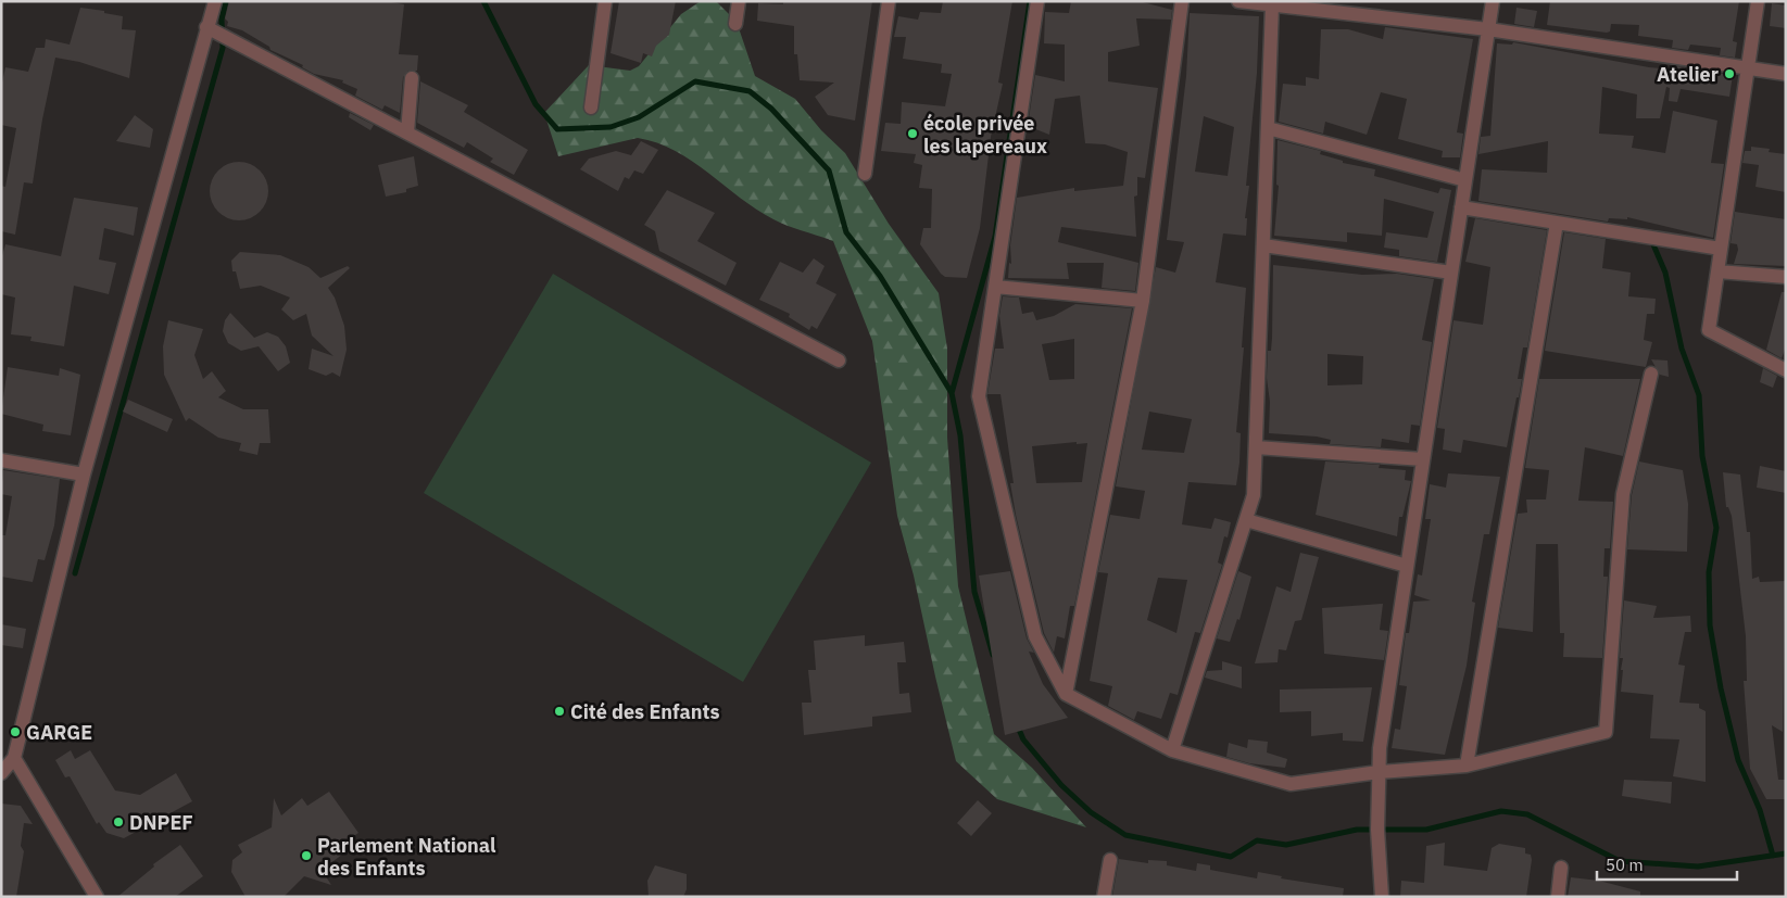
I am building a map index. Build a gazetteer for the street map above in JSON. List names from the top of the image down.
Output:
{
  "places": [
    "Atelier",
    "école privée les lapereaux",
    "Cité des Enfants",
    "GARGE",
    "DNPEF",
    "Parlement National des Enfants"
  ],
  "scale_bar": "50 m"
}
